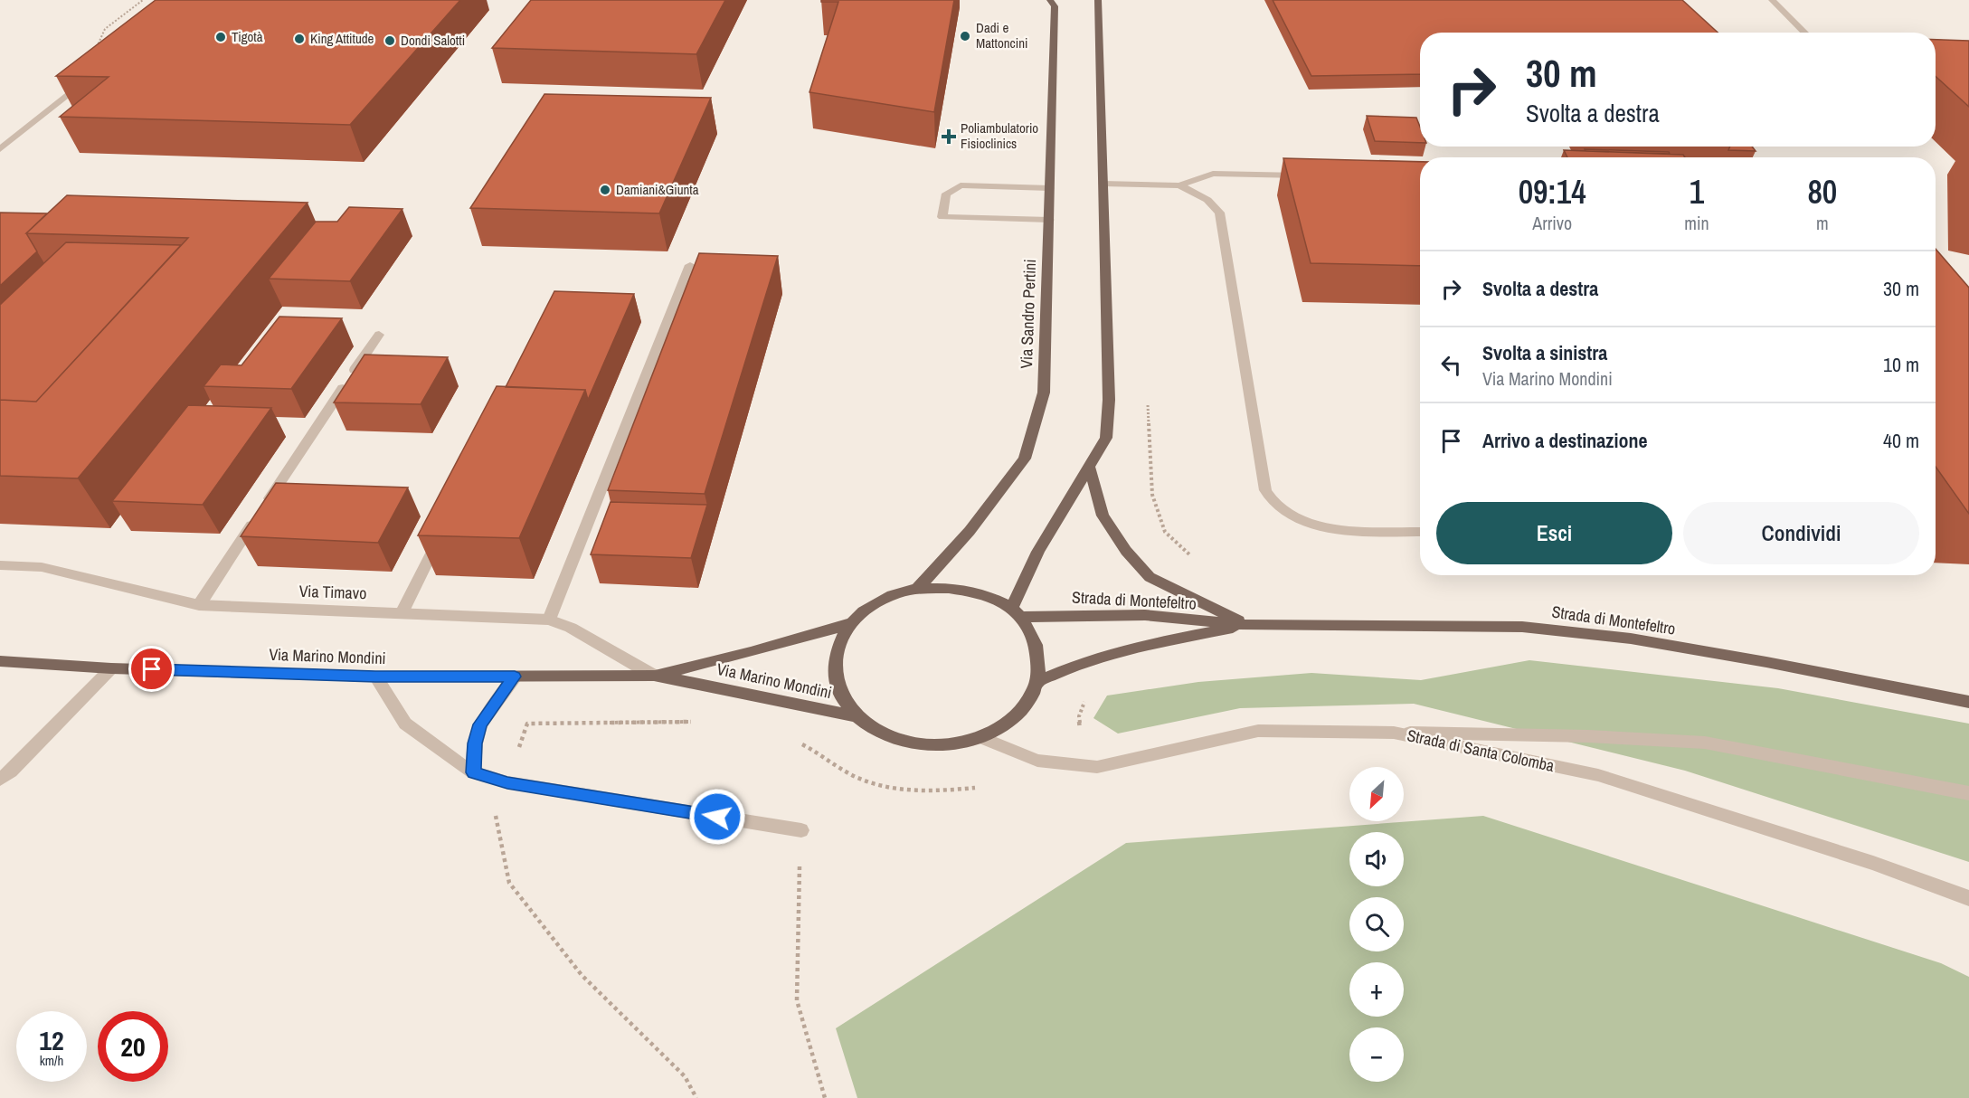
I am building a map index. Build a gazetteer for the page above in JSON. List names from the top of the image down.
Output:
{
  "streets": {
    "main road": ["Via Sandro Pertini", "Strada di Montefeltro", "Via Marino Mondini"],
    "street": ["Via Timavo", "Strada di Santa Colomba"]
  },
  "crossings": [
    ["Via Sandro Pertini", "Strada di Montefeltro"],
    ["Via Sandro Pertini", "Via Marino Mondini"],
    ["Via Sandro Pertini", "Strada di Santa Colomba"],
    ["Via Timavo", "Via Marino Mondini"],
    ["Strada di Montefeltro", "Via Marino Mondini"],
    ["Strada di Montefeltro", "Strada di Santa Colomba"],
    ["Via Marino Mondini", "Strada di Santa Colomba"]
  ],
  "places": {
    "other": [
      "Dadi e Mattoncini",
      "Tigotà",
      "King Attitude",
      "Dondi Salotti",
      "Damiani&Giunta"
    ],
    "health": ["Poliambulatorio Fisioclinics"]
  },
  "north": "bottom left",
  "page": {
    "turn": ["30 m", "Svolta a destra"],
    "eta": [
      "09:14",
      "Arrivo",
      "1",
      "min",
      "80",
      "m"
    ],
    "list": [
      {
        "name": "Svolta a destra",
        "value": "30 m"
      },
      {
        "name": "Svolta a sinistra",
        "note": "Via Marino Mondini",
        "value": "10 m"
      },
      {
        "name": "Arrivo a destinazione",
        "value": "40 m"
      }
    ],
    "buttons": ["Esci", "Condividi"],
    "map_buttons": ["+", "−"],
    "speed": "12 km/h",
    "limit": "20"
  }
}
